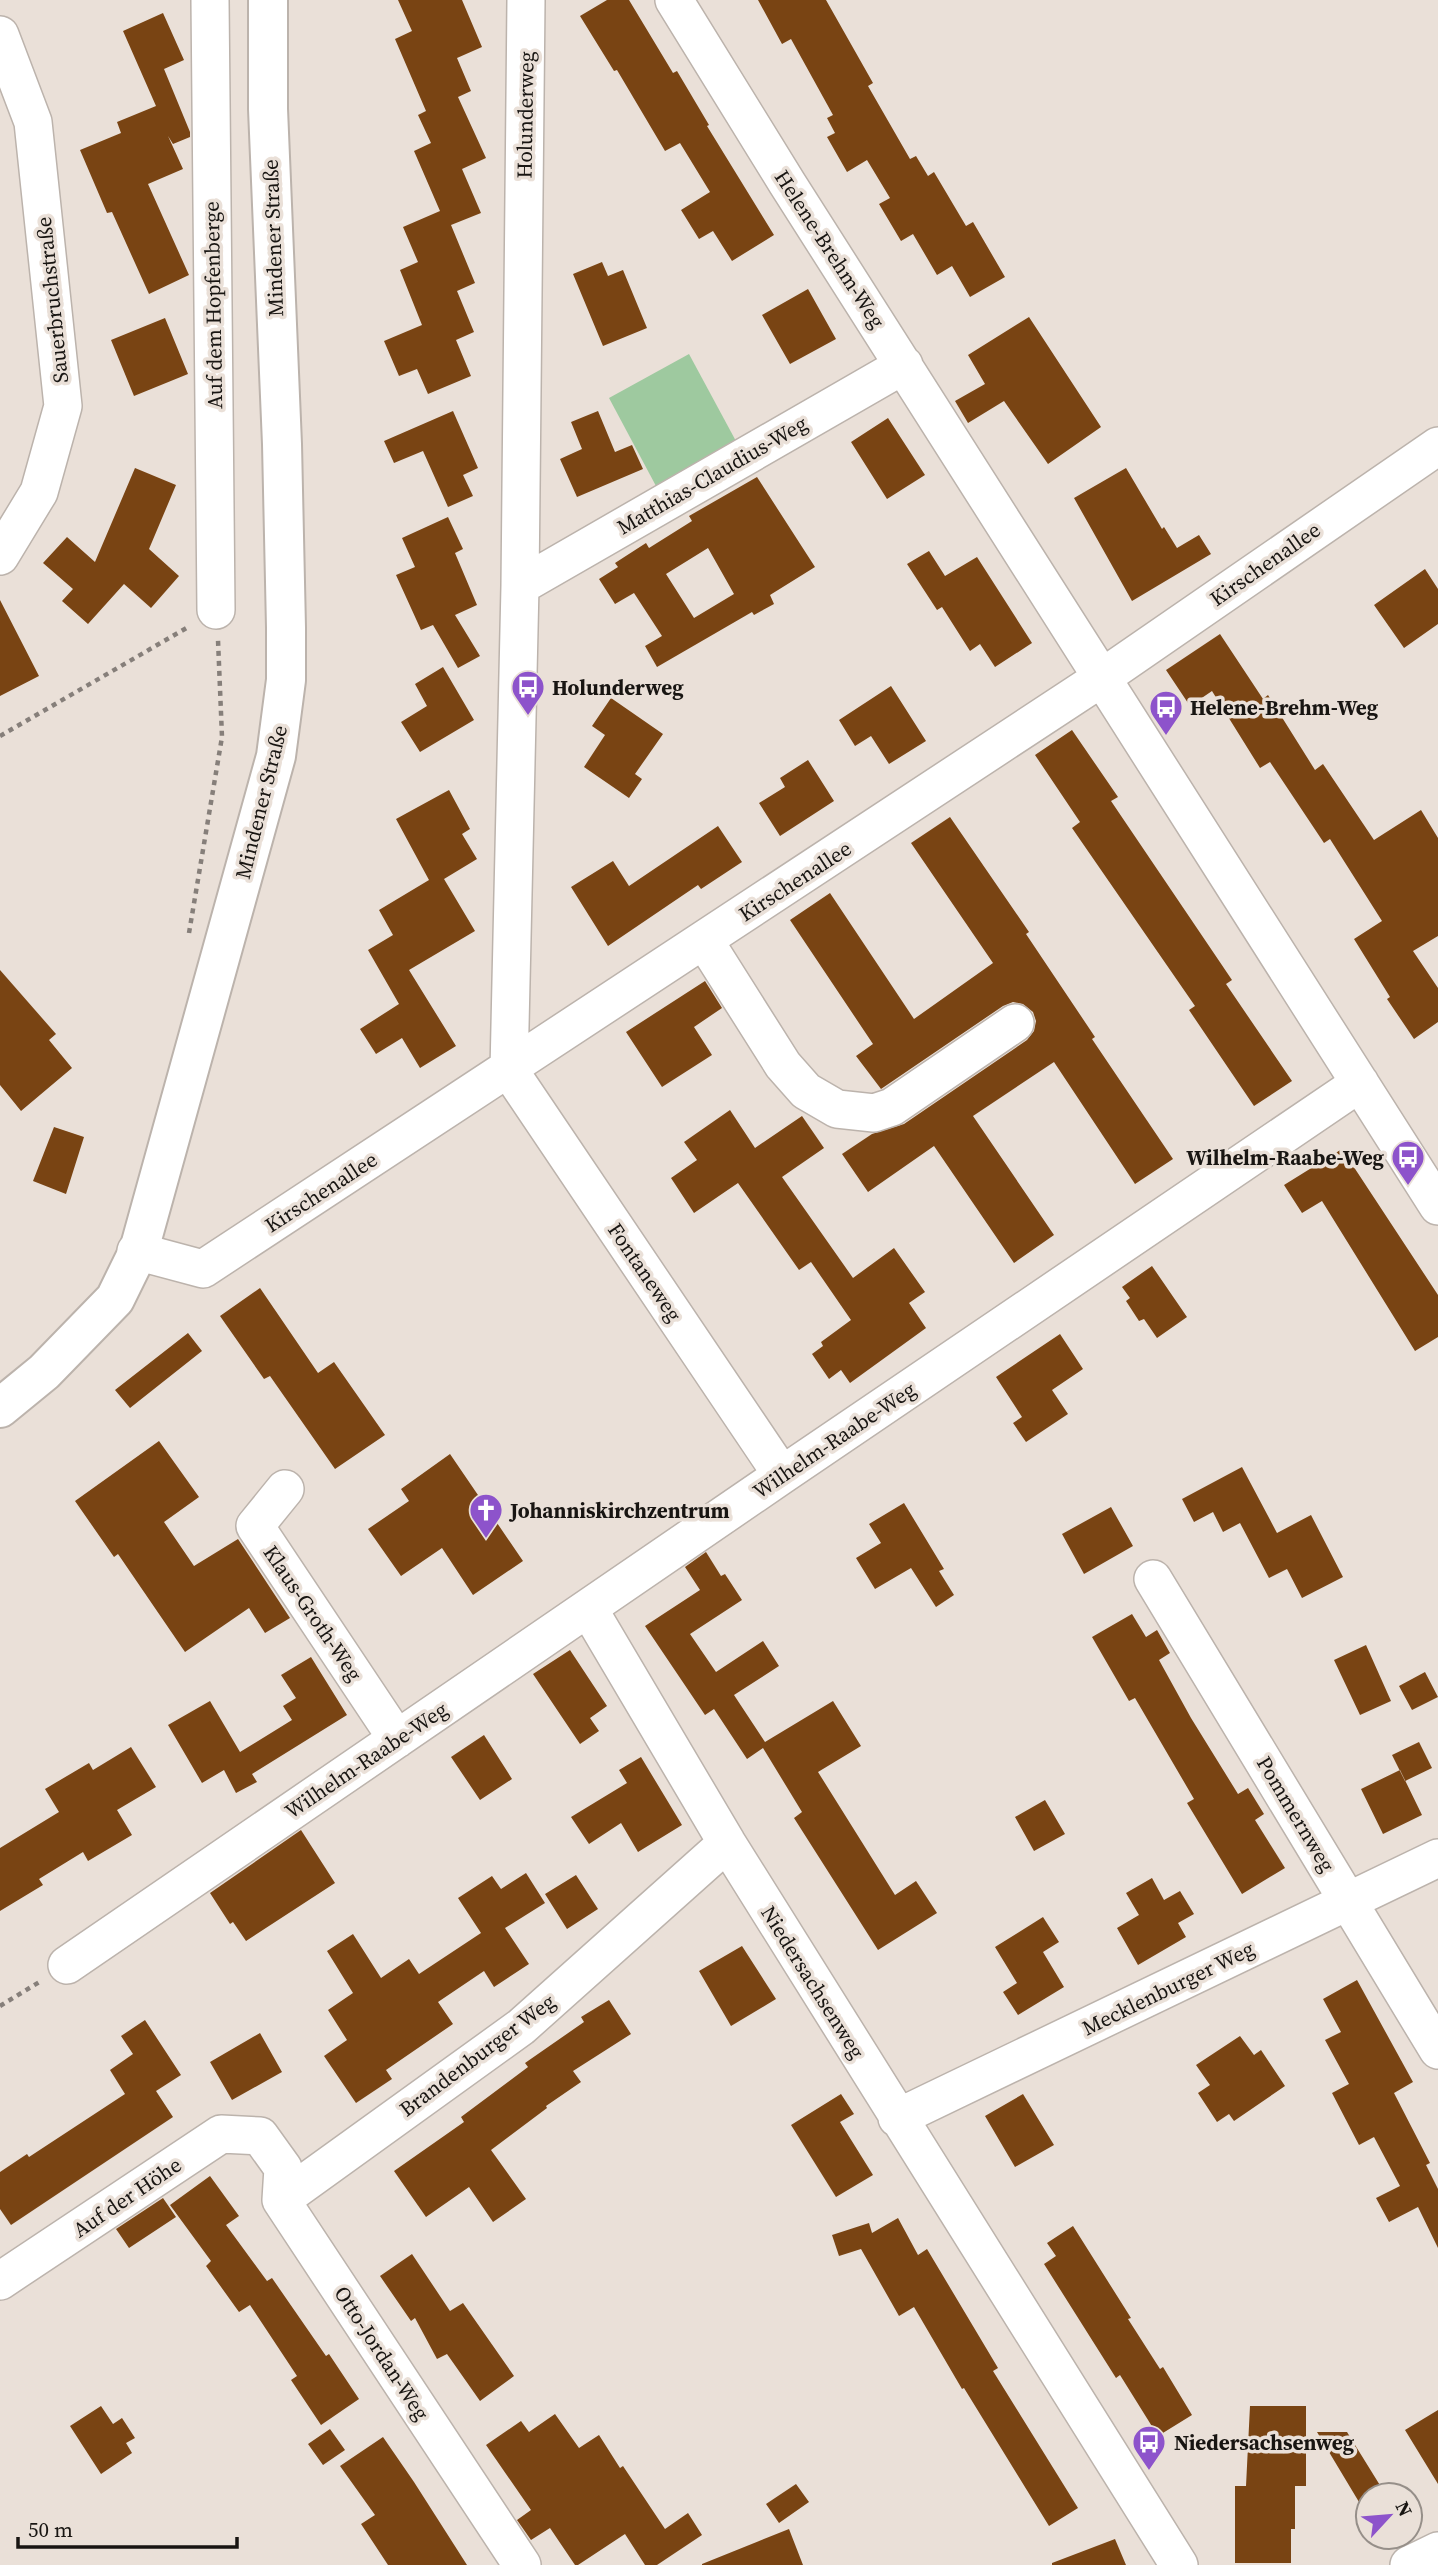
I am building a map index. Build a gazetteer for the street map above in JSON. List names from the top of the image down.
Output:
{
  "streets": {
    "main road": ["Mindener Straße"],
    "street": [
      "Holunderweg",
      "Helene-Brehm-Weg",
      "Sauerbruchstraße",
      "Auf dem Hopfenberge",
      "Matthias-Claudius-Weg",
      "Kirschenallee",
      "Fontaneweg",
      "Wilhelm-Raabe-Weg",
      "Klaus-Groth-Weg",
      "Pommernweg",
      "Niedersachsenweg",
      "Mecklenburger Weg",
      "Brandenburger Weg",
      "Auf der Höhe",
      "Otto-Jordan-Weg"
    ]
  },
  "crossings": [
    ["Holunderweg", "Matthias-Claudius-Weg"],
    ["Holunderweg", "Kirschenallee"],
    ["Holunderweg", "Fontaneweg"],
    ["Mindener Straße", "Kirschenallee"],
    ["Helene-Brehm-Weg", "Matthias-Claudius-Weg"],
    ["Helene-Brehm-Weg", "Kirschenallee"],
    ["Helene-Brehm-Weg", "Wilhelm-Raabe-Weg"],
    ["Kirschenallee", "Fontaneweg"],
    ["Fontaneweg", "Wilhelm-Raabe-Weg"],
    ["Wilhelm-Raabe-Weg", "Klaus-Groth-Weg"],
    ["Wilhelm-Raabe-Weg", "Niedersachsenweg"],
    ["Pommernweg", "Mecklenburger Weg"],
    ["Niedersachsenweg", "Mecklenburger Weg"],
    ["Niedersachsenweg", "Brandenburger Weg"],
    ["Brandenburger Weg", "Auf der Höhe"],
    ["Brandenburger Weg", "Otto-Jordan-Weg"],
    ["Auf der Höhe", "Otto-Jordan-Weg"]
  ],
  "places": {
    "bus stop": [
      "Holunderweg",
      "Helene-Brehm-Weg",
      "Wilhelm-Raabe-Weg",
      "Niedersachsenweg"
    ],
    "church": ["Johanniskirchzentrum"]
  },
  "scale_bar": "50 m",
  "north": "top right"
}
